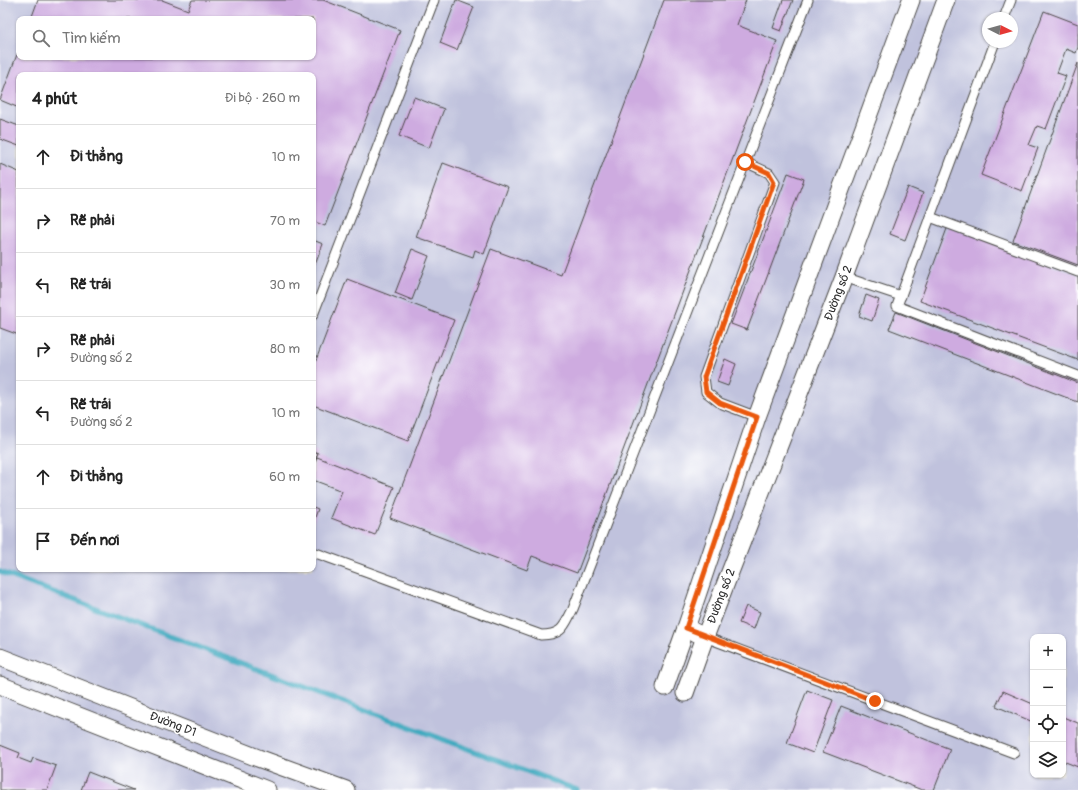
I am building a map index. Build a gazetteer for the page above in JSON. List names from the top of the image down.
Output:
{
  "streets": {
    "street": ["Đường số 2", "Đường D1"]
  },
  "north": "right",
  "page": {
    "search": "Tìm kiếm",
    "heading": ["4 phút", "Đi bộ · 260 m"],
    "list": [
      ["Đi thẳng", "10 m"],
      ["Rẽ phải", "70 m"],
      ["Rẽ trái", "30 m"],
      ["Rẽ phải", "Đường số 2", "80 m"],
      ["Rẽ trái", "Đường số 2", "10 m"],
      ["Đi thẳng", "60 m"],
      "Đến nơi"
    ],
    "map_buttons": ["+", "−"]
  }
}
